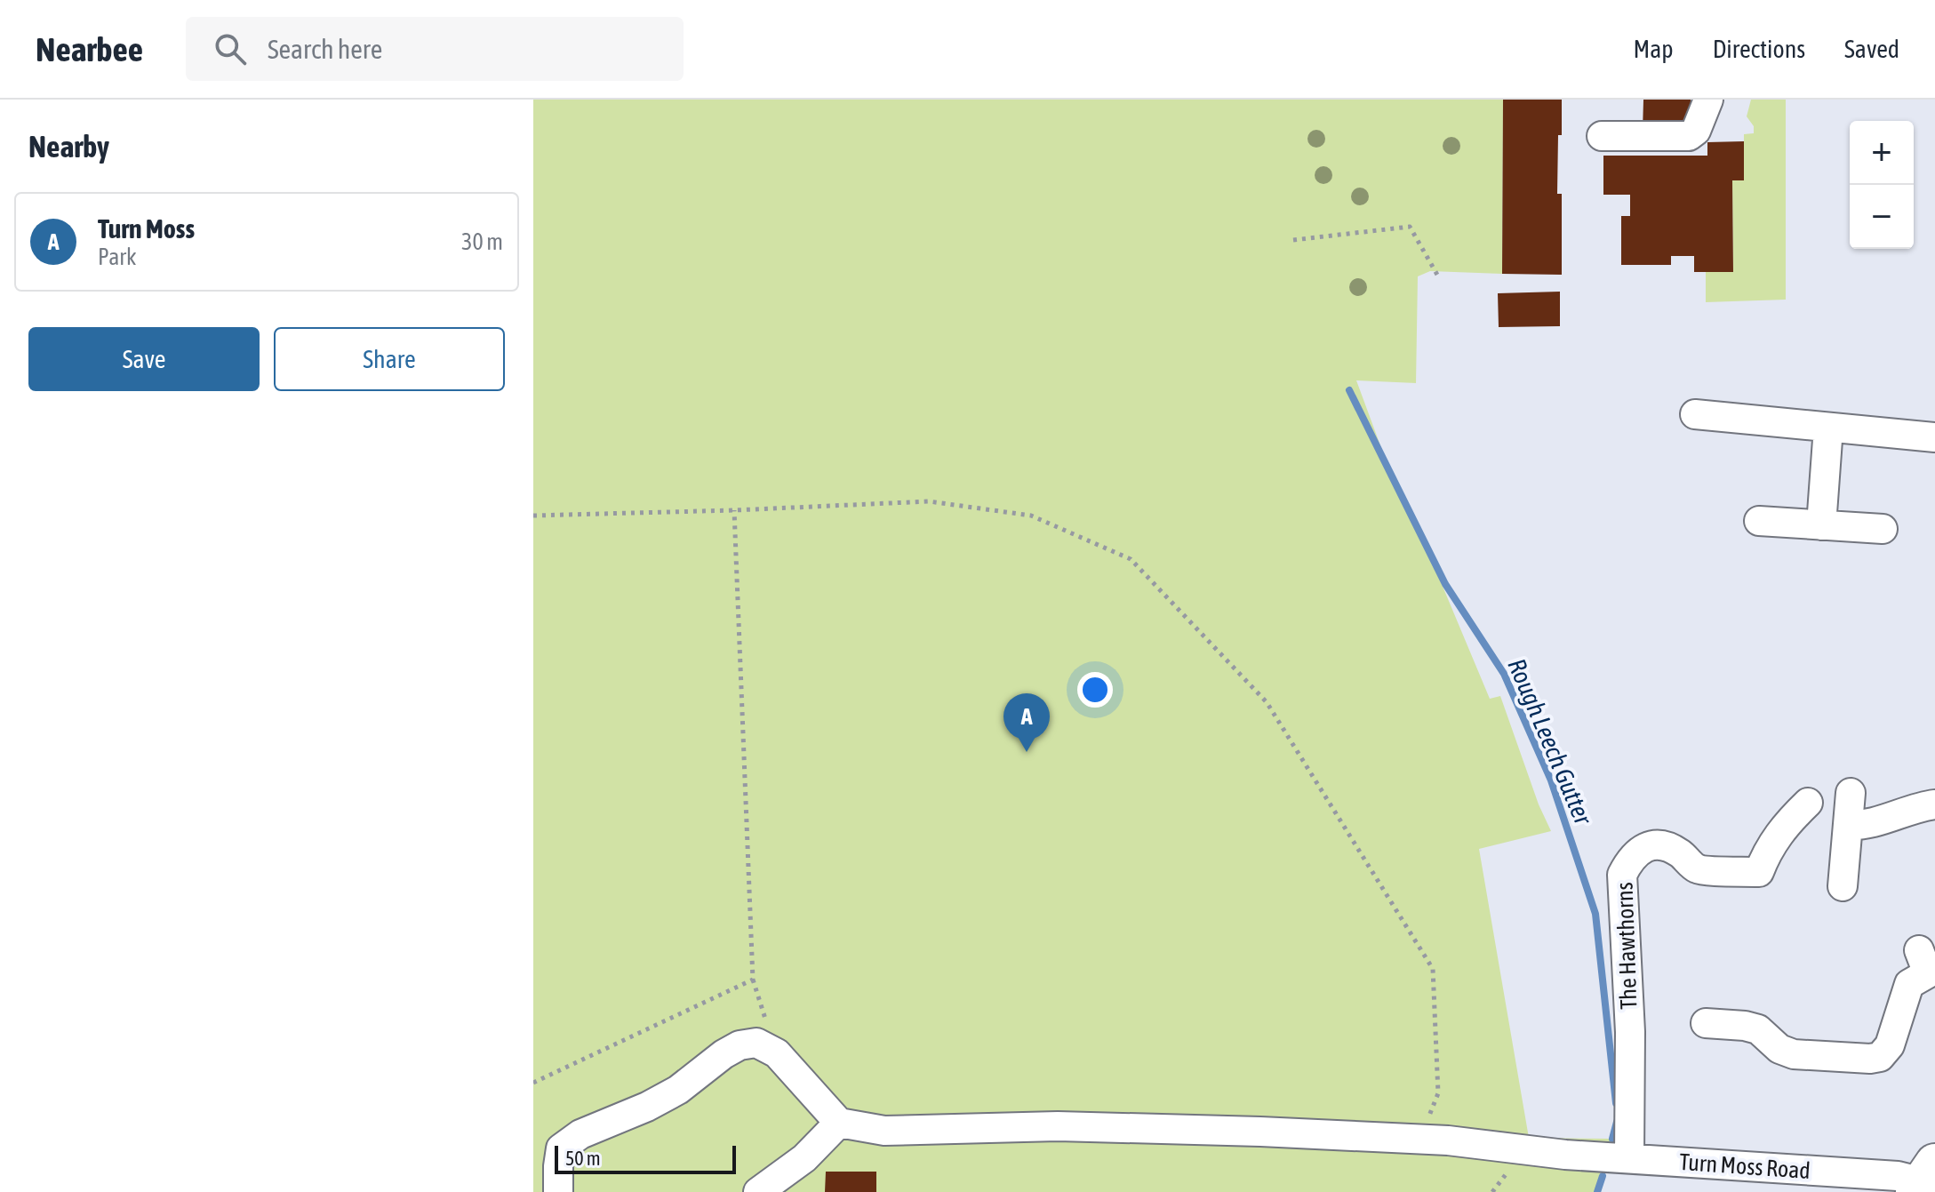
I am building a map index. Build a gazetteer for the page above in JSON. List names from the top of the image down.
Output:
{
  "streets": {
    "street": ["The Hawthorns", "Turn Moss Road"]
  },
  "crossings": [
    ["The Hawthorns", "Turn Moss Road"]
  ],
  "water": ["Rough Leech Gutter"],
  "scale_bar": "50 m",
  "page": {
    "header": "Nearbee",
    "search": "Search here",
    "nav": ["Map", "Directions", "Saved"],
    "heading": "Nearby",
    "map_buttons": ["+", "−"],
    "list": [
      {
        "mark": "A",
        "name": "Turn Moss",
        "note": "Park",
        "value": "30 m"
      }
    ],
    "buttons": ["Save", "Share"],
    "pins": "A",
    "scale": "50 m"
  }
}
